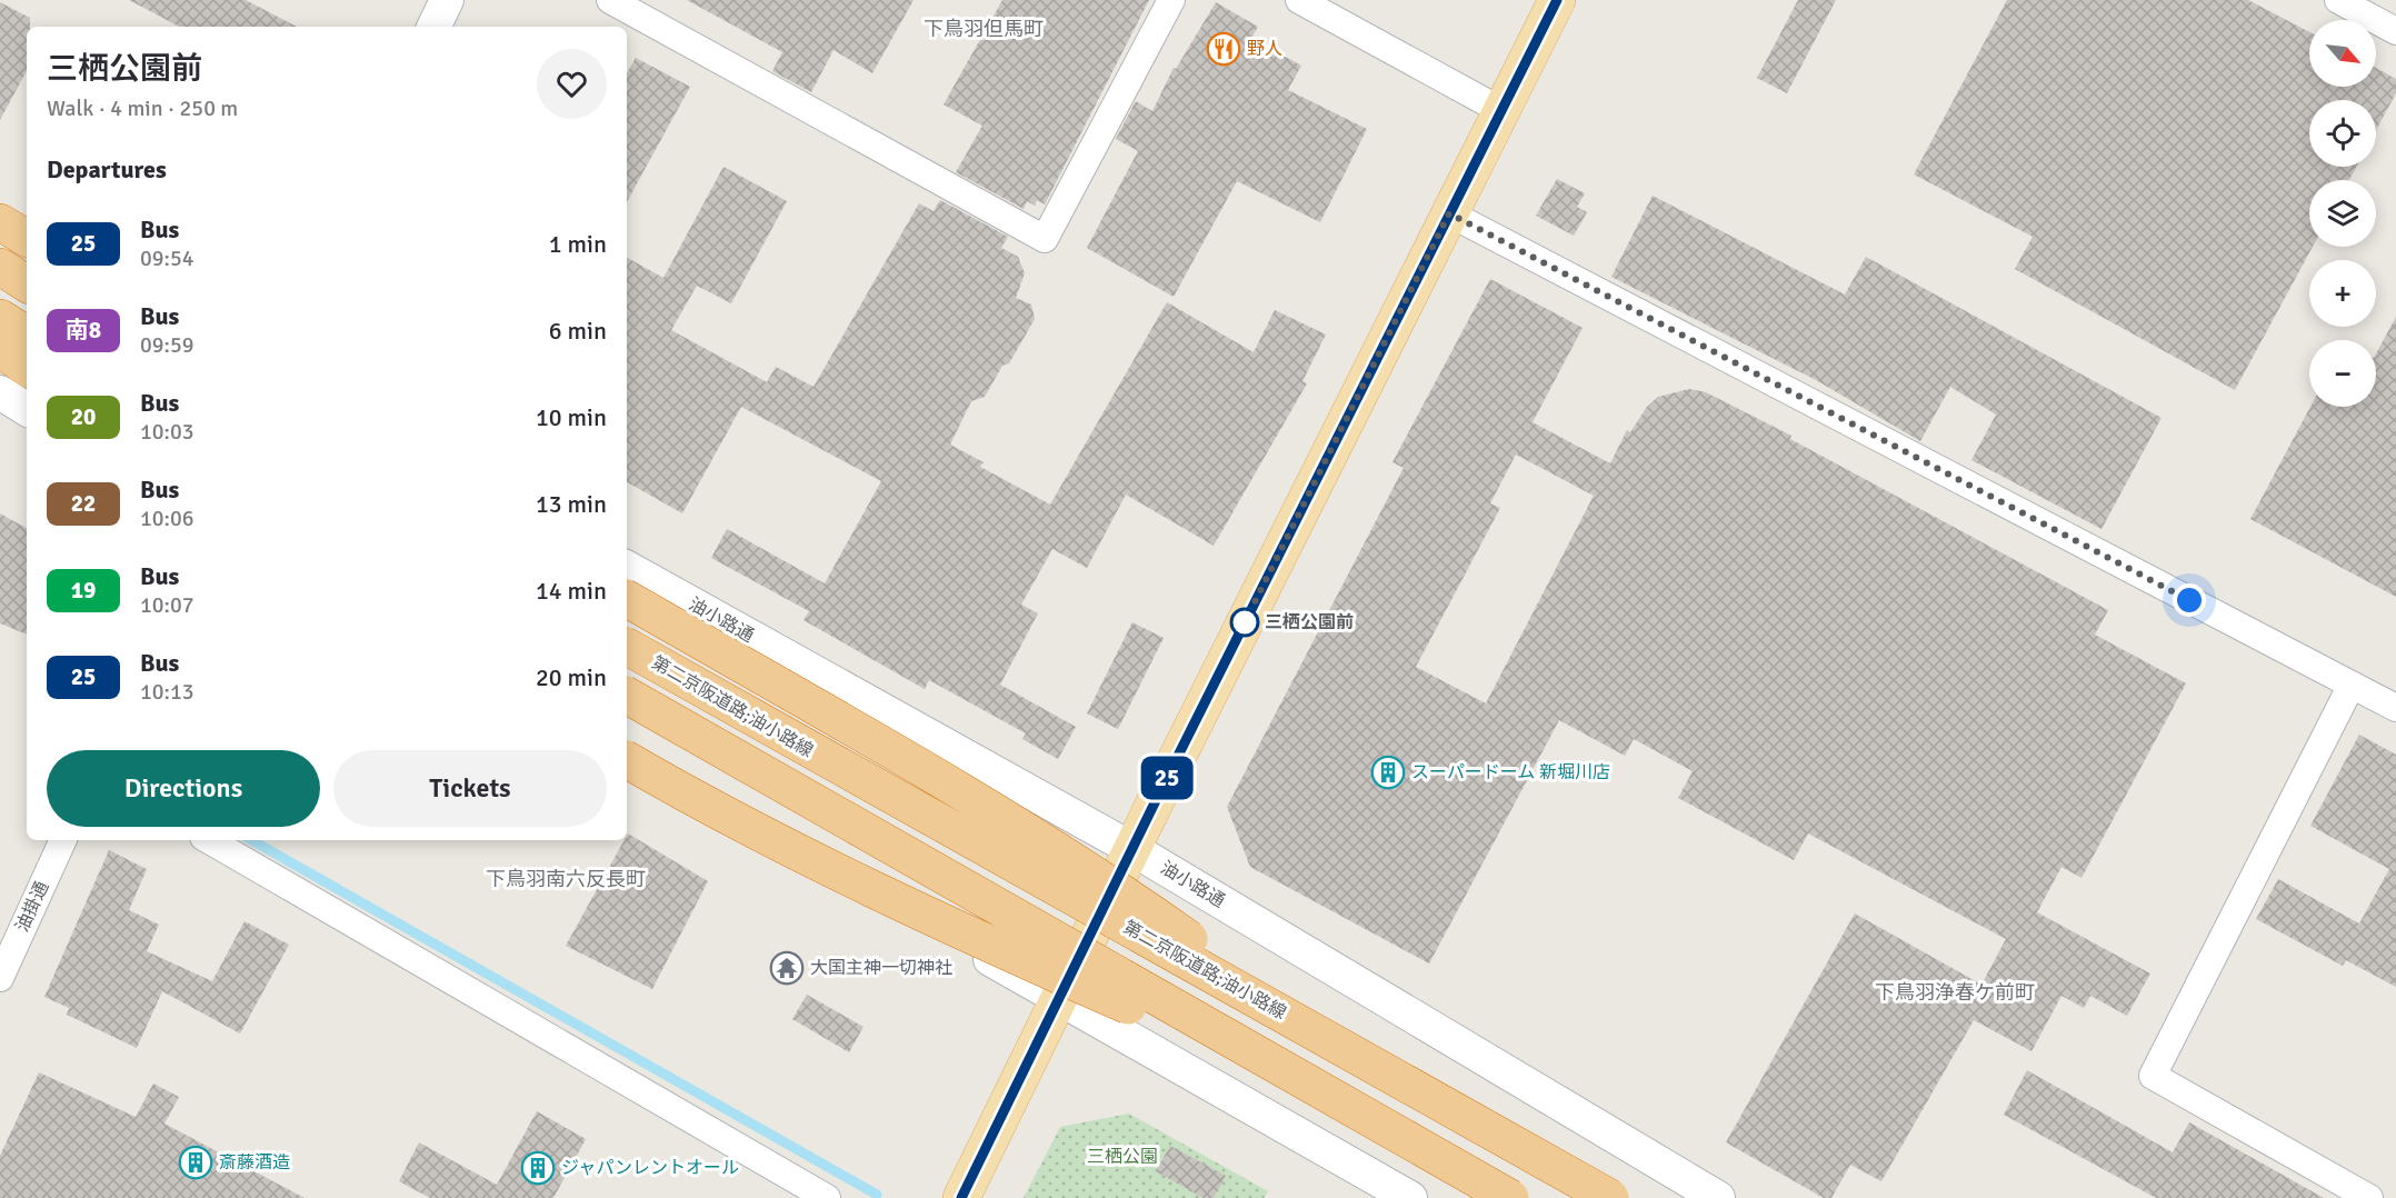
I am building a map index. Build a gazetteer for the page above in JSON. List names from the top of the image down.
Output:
{
  "streets": {
    "highway": ["第二京阪道路;油小路線"],
    "street": ["油小路通", "油掛通"]
  },
  "districts": ["下鳥羽但馬町", "下鳥羽南六反長町", "下鳥羽浄春ケ前町"],
  "parks": ["三栖公園"],
  "places": {
    "restaurant": ["野人"],
    "other": ["三栖公園前"],
    "building": ["スーパードーム 新堀川店", "斎藤酒造", "ジャパンレントオール"],
    "temple": ["大国主神一切神社"]
  },
  "lines": ["bus line 25"],
  "north": "bottom right",
  "page": {
    "on_map": "25",
    "map_buttons": ["+", "−"],
    "heading": [
      ["三栖公園前", "Walk · 4 min · 250 m"],
      "Departures"
    ],
    "list": [
      {
        "mark": "25",
        "name": "Bus",
        "note": "09:54",
        "value": "1 min"
      },
      {
        "mark": "南8",
        "name": "Bus",
        "note": "09:59",
        "value": "6 min"
      },
      {
        "mark": "20",
        "name": "Bus",
        "note": "10:03",
        "value": "10 min"
      },
      {
        "mark": "22",
        "name": "Bus",
        "note": "10:06",
        "value": "13 min"
      },
      {
        "mark": "19",
        "name": "Bus",
        "note": "10:07",
        "value": "14 min"
      },
      {
        "mark": "25",
        "name": "Bus",
        "note": "10:13",
        "value": "20 min"
      }
    ],
    "buttons": ["Directions", "Tickets"]
  }
}
